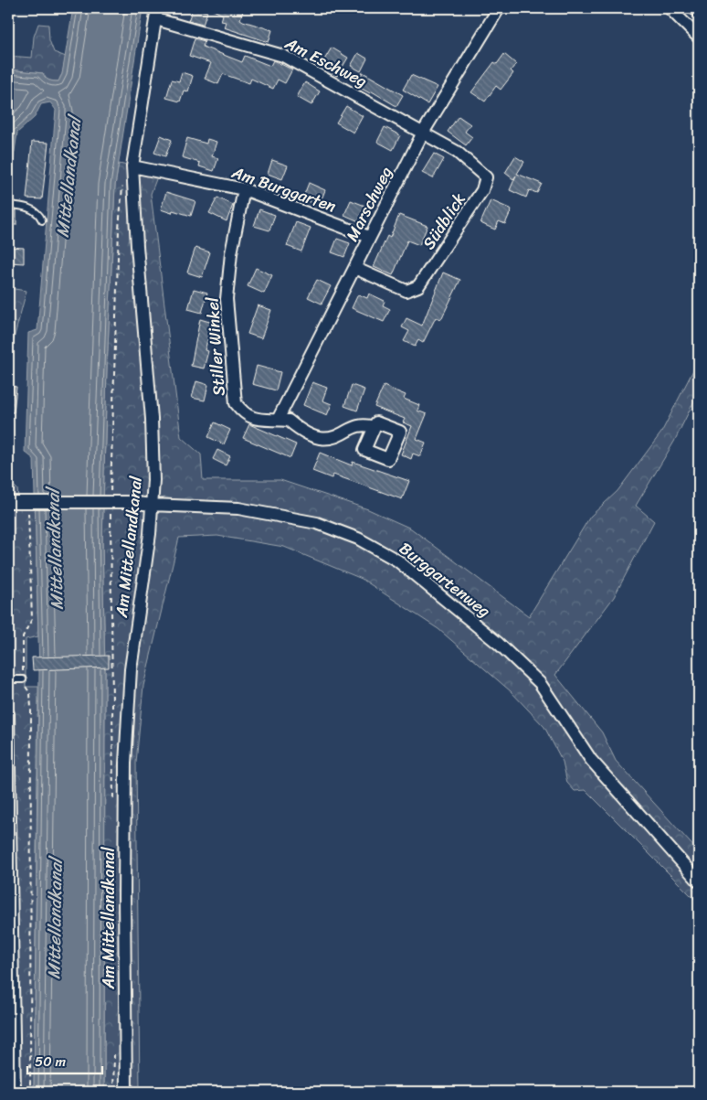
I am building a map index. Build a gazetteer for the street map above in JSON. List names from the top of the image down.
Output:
{
  "streets": {
    "street": [
      "Am Eschweg",
      "Am Burggarten",
      "Marschweg",
      "Südblick",
      "Stiller Winkel",
      "Am Mittellandkanal",
      "Burggartenweg"
    ]
  },
  "crossings": [
    ["Am Eschweg", "Marschweg"],
    ["Am Eschweg", "Südblick"],
    ["Am Eschweg", "Am Mittellandkanal"],
    ["Am Burggarten", "Marschweg"],
    ["Am Burggarten", "Stiller Winkel"],
    ["Am Burggarten", "Am Mittellandkanal"],
    ["Marschweg", "Südblick"],
    ["Marschweg", "Stiller Winkel"],
    ["Am Mittellandkanal", "Burggartenweg"]
  ],
  "water": ["Mittellandkanal"],
  "scale_bar": "50 m"
}
